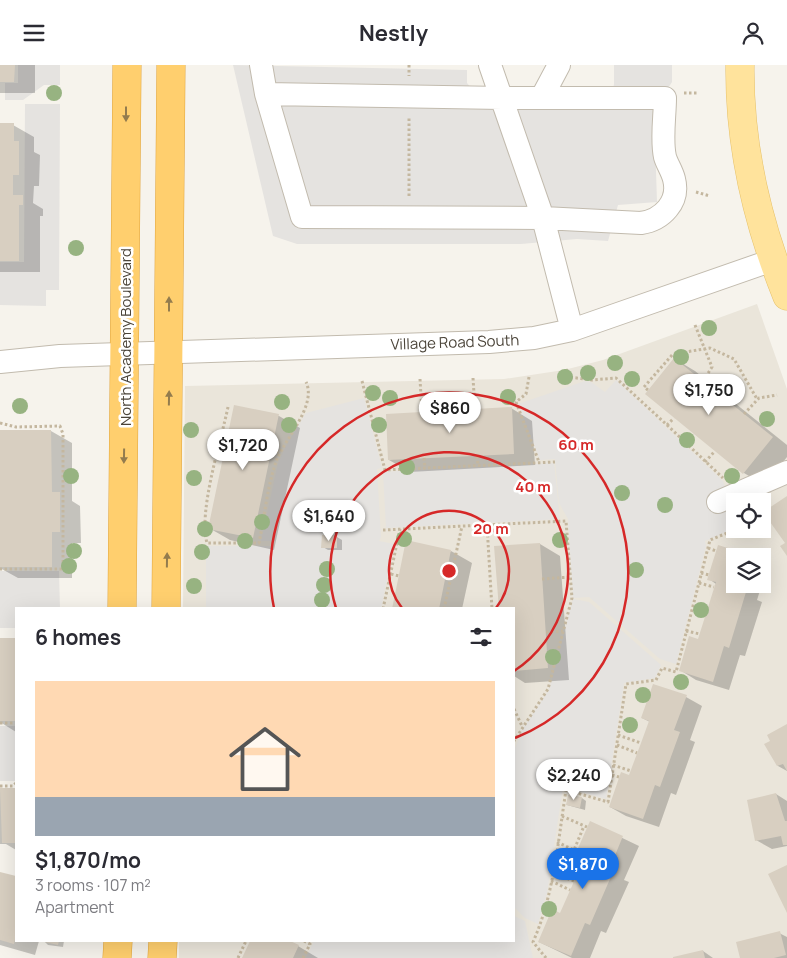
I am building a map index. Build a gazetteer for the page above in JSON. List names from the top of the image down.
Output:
{
  "streets": {
    "highway": ["North Academy Boulevard"],
    "street": ["Village Road South"]
  },
  "crossings": [
    ["North Academy Boulevard", "Village Road South"]
  ],
  "page": {
    "header": "Nestly",
    "price": [
      "$1,750",
      "$860",
      "$1,720",
      "$1,640",
      "$2,240",
      "$1,870"
    ],
    "heading": "6 homes",
    "list": [
      {
        "name": "$1,870/mo",
        "note": "3 rooms · 107 m² · Apartment"
      }
    ]
  },
  "rings": ["60 m", "40 m", "20 m"]
}
